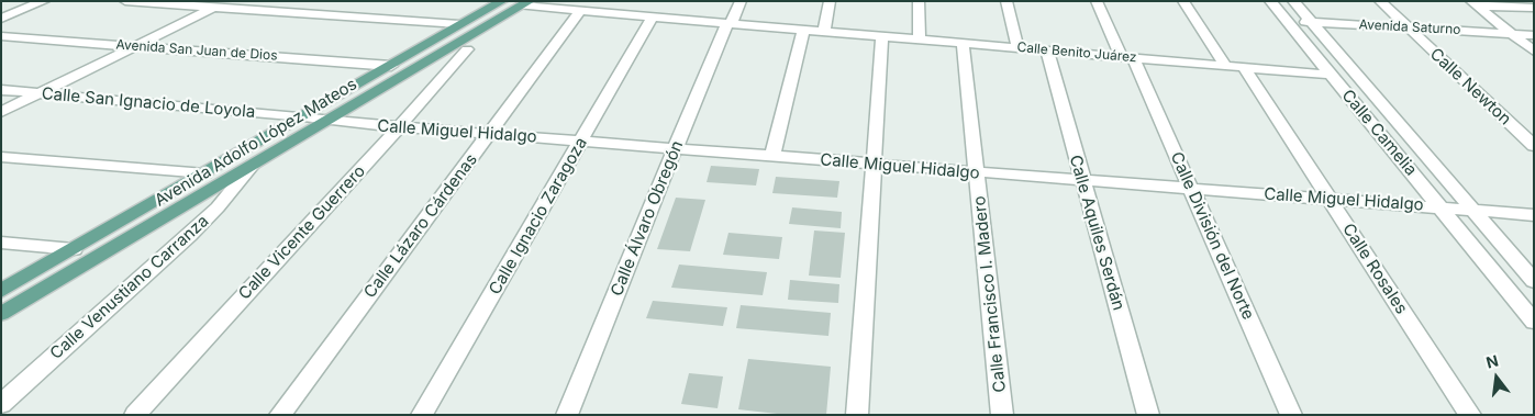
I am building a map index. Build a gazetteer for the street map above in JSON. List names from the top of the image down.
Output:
{
  "streets": {
    "main road": ["Avenida Adolfo López Mateos"],
    "street": [
      "Avenida Saturno",
      "Avenida San Juan de Dios",
      "Calle Benito Juárez",
      "Calle Newton",
      "Calle San Ignacio de Loyola",
      "Calle Miguel Hidalgo",
      "Calle Camelia",
      "Calle Ignacio Zaragoza",
      "Calle Álvaro Obregón",
      "Calle Lázaro Cárdenas",
      "Calle Vicente Guerrero",
      "Calle Aquiles Serdán",
      "Calle División del Norte",
      "Calle Rosales",
      "Calle Venustiano Carranza",
      "Calle Francisco I. Madero"
    ]
  },
  "crossings": [
    ["Avenida Saturno", "Calle Newton"],
    ["Avenida Saturno", "Calle Camelia"],
    ["Avenida San Juan de Dios", "Avenida Adolfo López Mateos"],
    ["Calle Benito Juárez", "Calle Camelia"],
    ["Calle Benito Juárez", "Avenida Adolfo López Mateos"],
    ["Calle Benito Juárez", "Calle Ignacio Zaragoza"],
    ["Calle Benito Juárez", "Calle Álvaro Obregón"],
    ["Calle Benito Juárez", "Calle Lázaro Cárdenas"],
    ["Calle Benito Juárez", "Calle Aquiles Serdán"],
    ["Calle Benito Juárez", "Calle División del Norte"],
    ["Calle Benito Juárez", "Calle Rosales"],
    ["Calle Benito Juárez", "Calle Francisco I. Madero"],
    ["Calle San Ignacio de Loyola", "Calle Miguel Hidalgo"],
    ["Calle San Ignacio de Loyola", "Avenida Adolfo López Mateos"],
    ["Calle Miguel Hidalgo", "Calle Camelia"],
    ["Calle Miguel Hidalgo", "Avenida Adolfo López Mateos"],
    ["Calle Miguel Hidalgo", "Calle Ignacio Zaragoza"],
    ["Calle Miguel Hidalgo", "Calle Álvaro Obregón"],
    ["Calle Miguel Hidalgo", "Calle Lázaro Cárdenas"],
    ["Calle Miguel Hidalgo", "Calle Vicente Guerrero"],
    ["Calle Miguel Hidalgo", "Calle Aquiles Serdán"],
    ["Calle Miguel Hidalgo", "Calle División del Norte"],
    ["Calle Miguel Hidalgo", "Calle Rosales"],
    ["Calle Miguel Hidalgo", "Calle Francisco I. Madero"],
    ["Avenida Adolfo López Mateos", "Calle Venustiano Carranza"]
  ],
  "north": "top"
}
